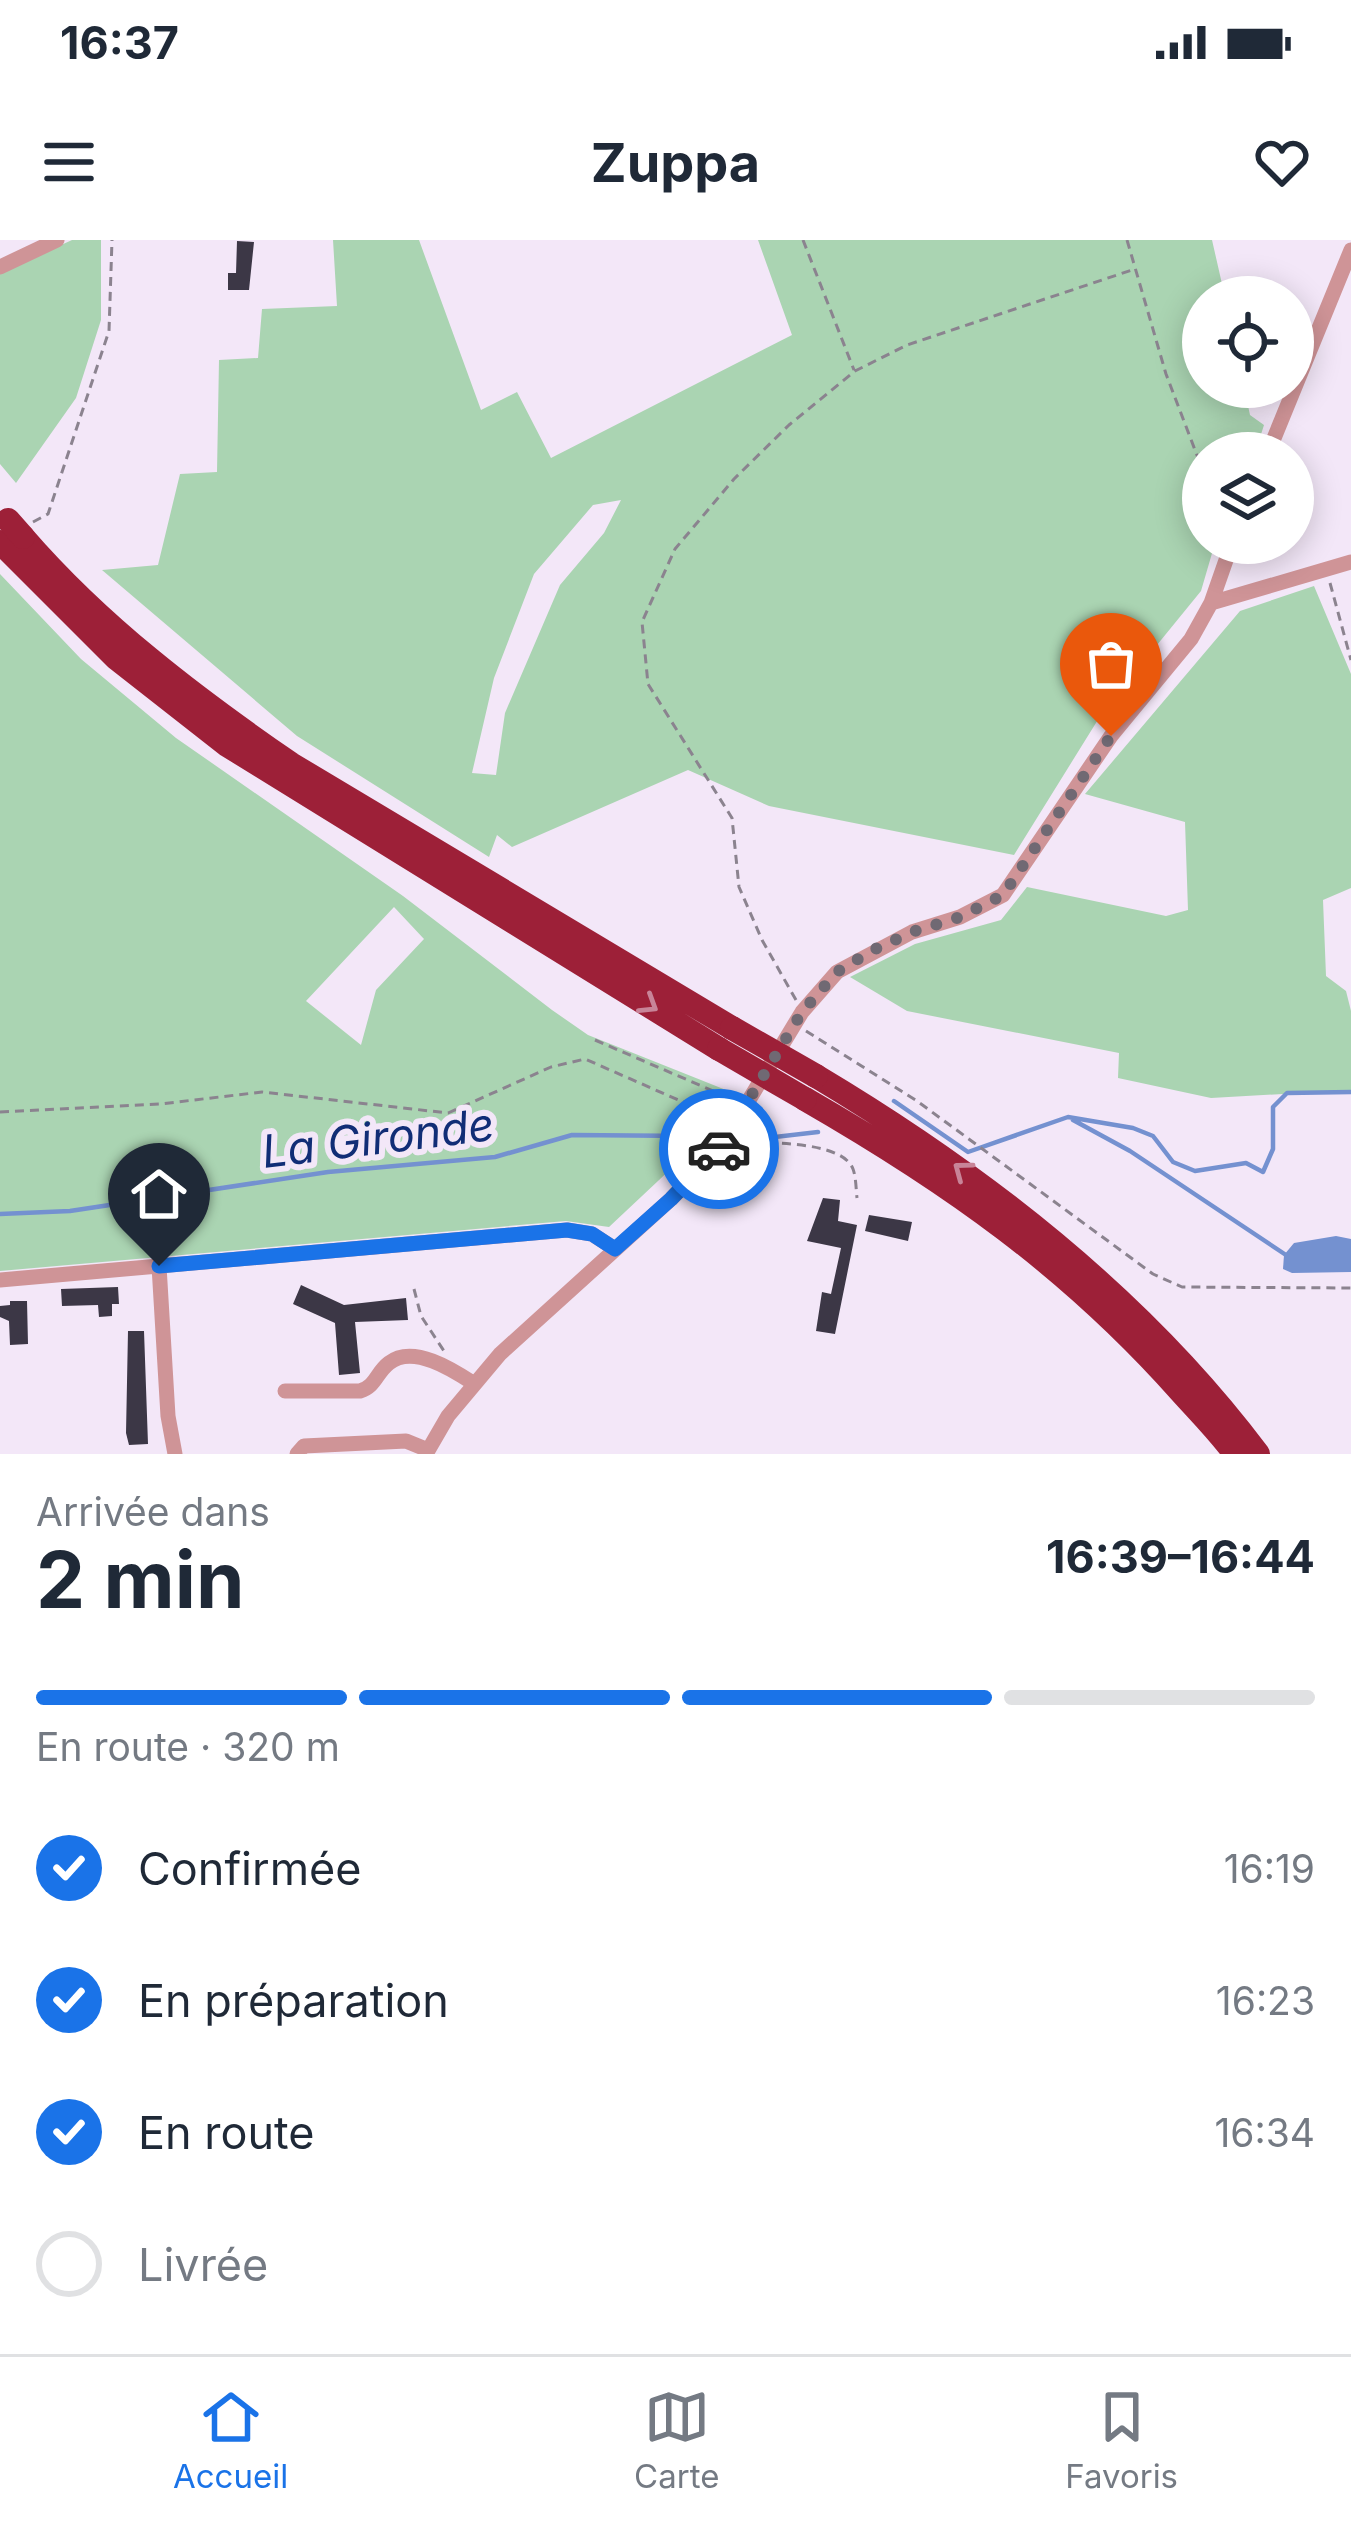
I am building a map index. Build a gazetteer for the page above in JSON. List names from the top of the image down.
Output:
{
  "water": ["La Gironde"],
  "page": {
    "status": "16:37",
    "header": "Zuppa",
    "heading": ["2 min", "Arrivée dans", "16:39–16:44"],
    "bar": "En route · 320 m",
    "list": [
      ["Confirmée", "16:19"],
      ["En préparation", "16:23"],
      ["En route", "16:34"],
      "Livrée"
    ],
    "tabs": ["Accueil", "Carte", "Favoris"]
  }
}
